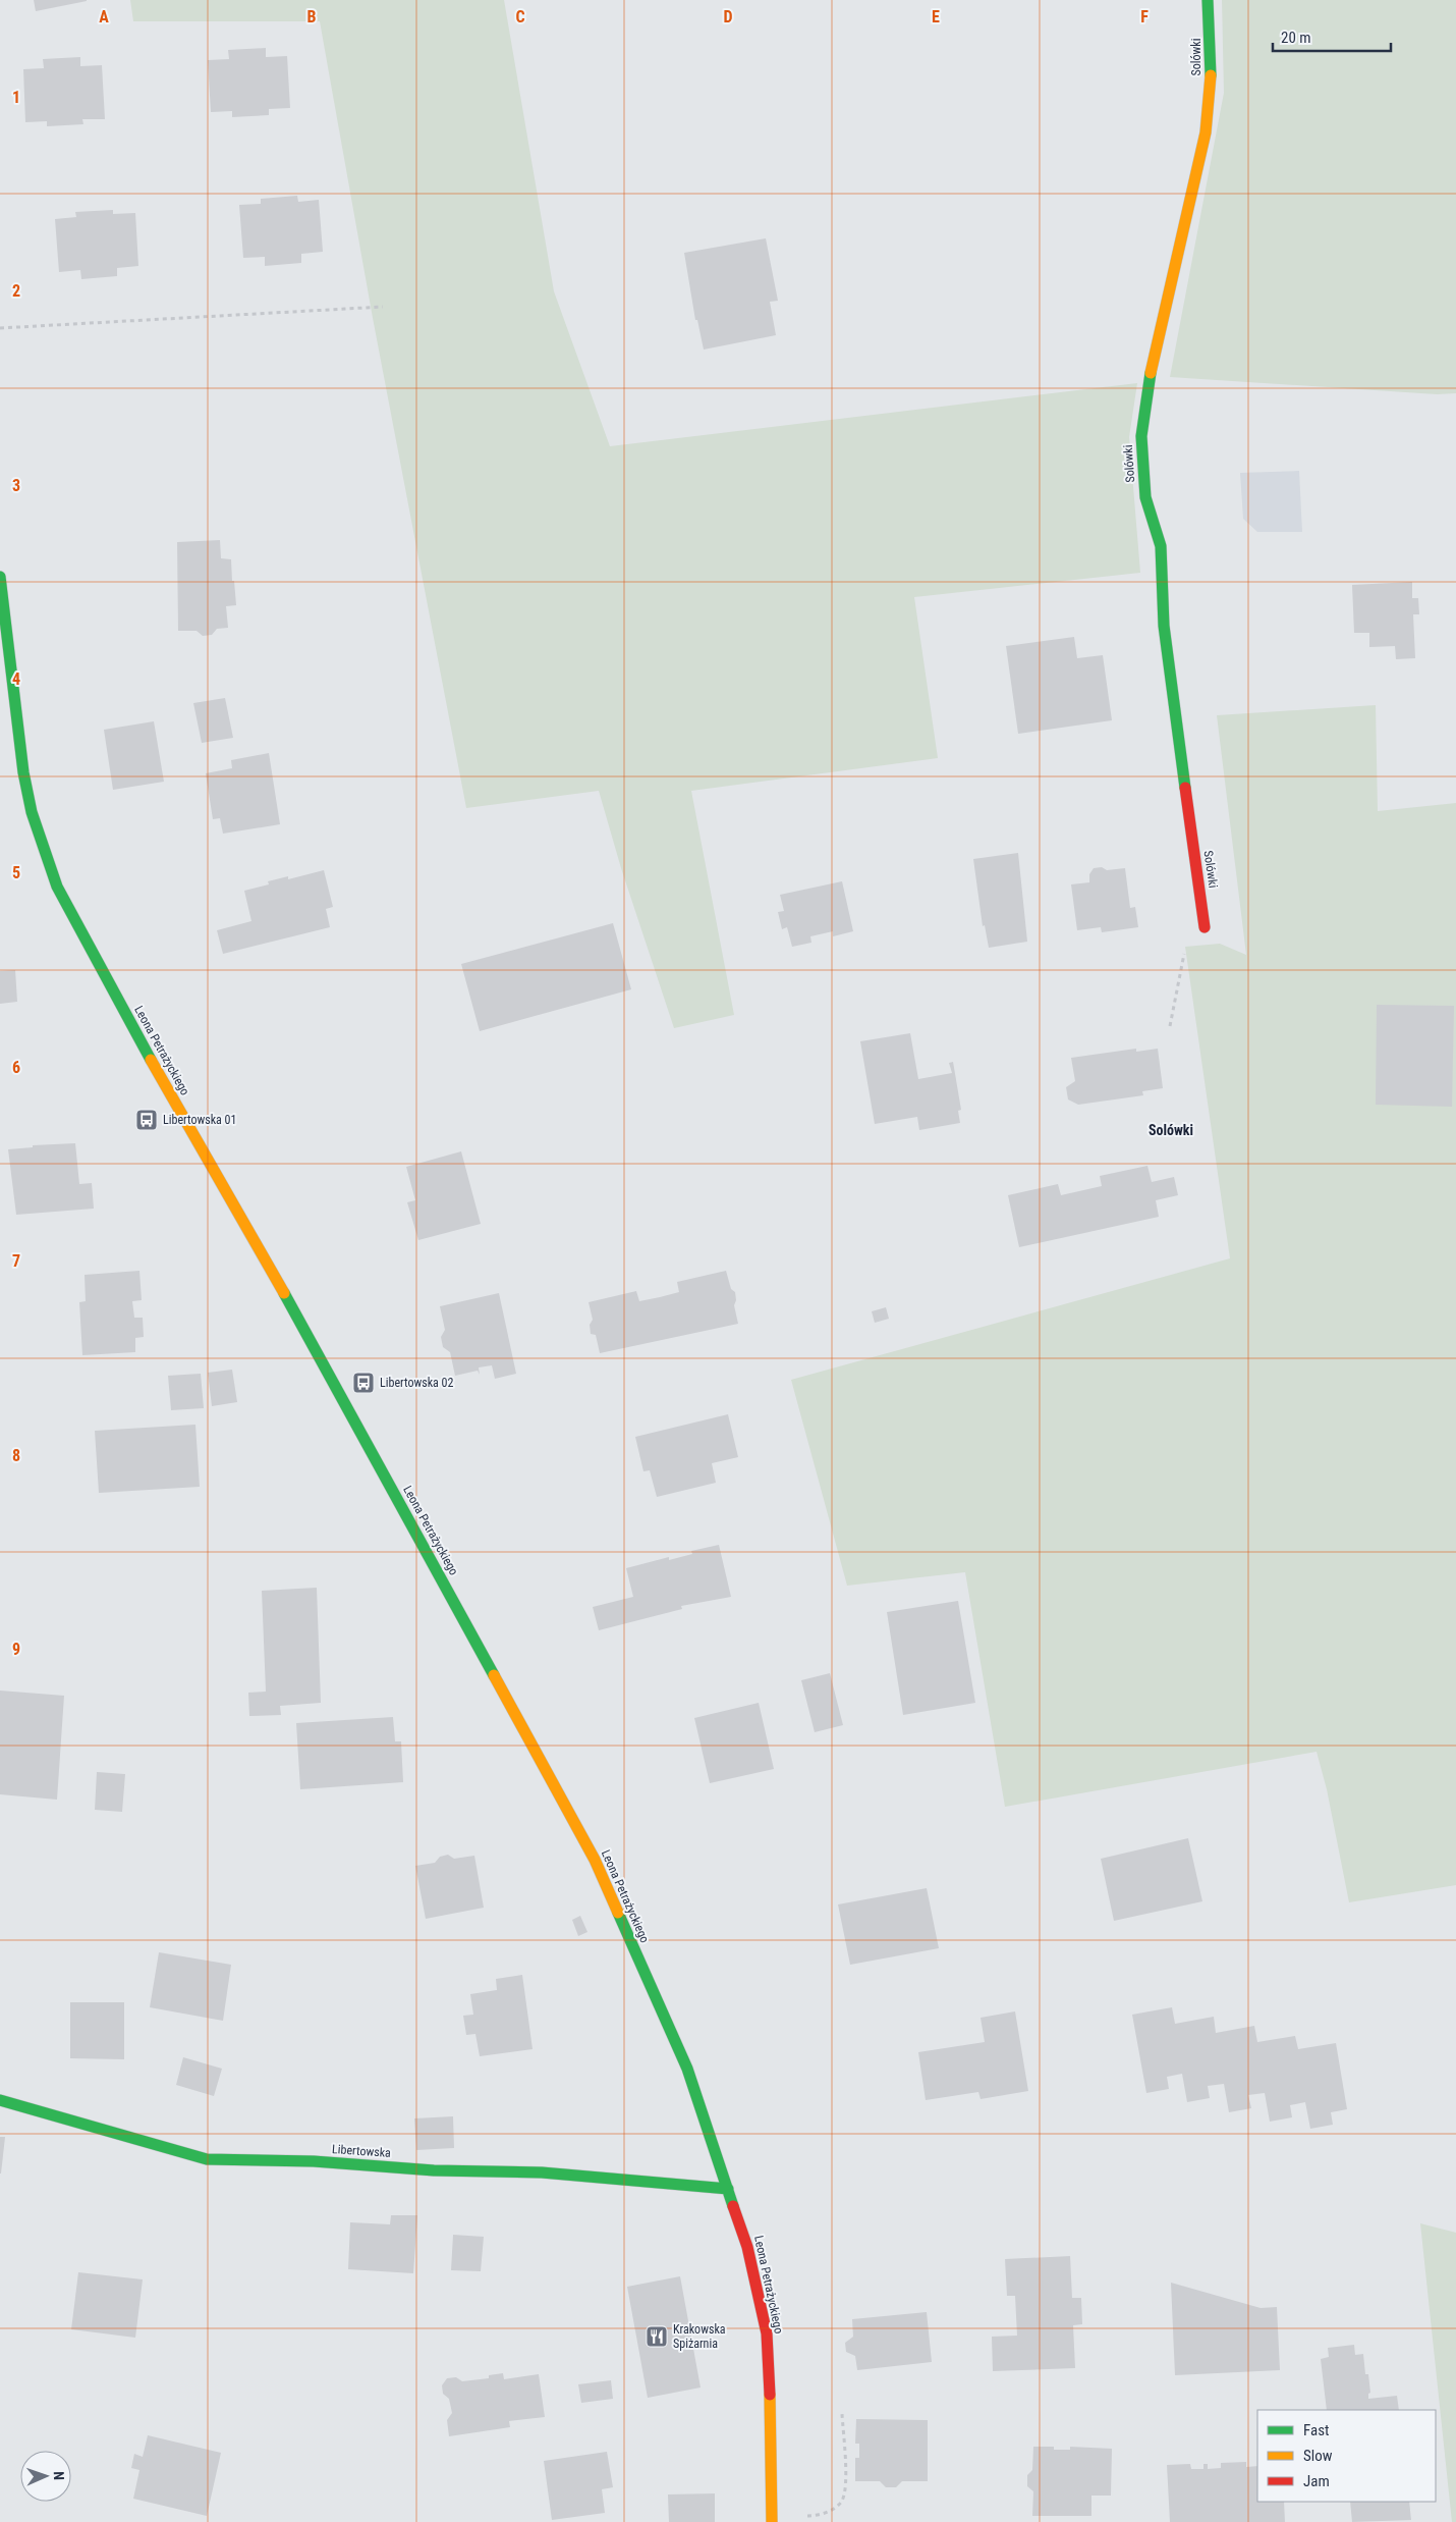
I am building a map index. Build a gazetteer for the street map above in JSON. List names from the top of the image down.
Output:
{
  "streets": {
    "street": ["Solówki", "Leona Petrażyckiego", "Libertowska"]
  },
  "crossings": [
    ["Leona Petrażyckiego", "Libertowska"]
  ],
  "districts": ["Solówki"],
  "places": {
    "bus stop": ["Libertowska 01", "Libertowska 02"],
    "restaurant": ["Krakowska Spiżarnia"]
  },
  "legend": ["Fast", "Slow", "Jam"],
  "scale_bar": "20 m",
  "north": "right",
  "grid": {
    "columns": [
      "A",
      "B",
      "C",
      "D",
      "E",
      "F"
    ],
    "rows": [
      "1",
      "2",
      "3",
      "4",
      "5",
      "6",
      "7",
      "8",
      "9"
    ]
  }
}
